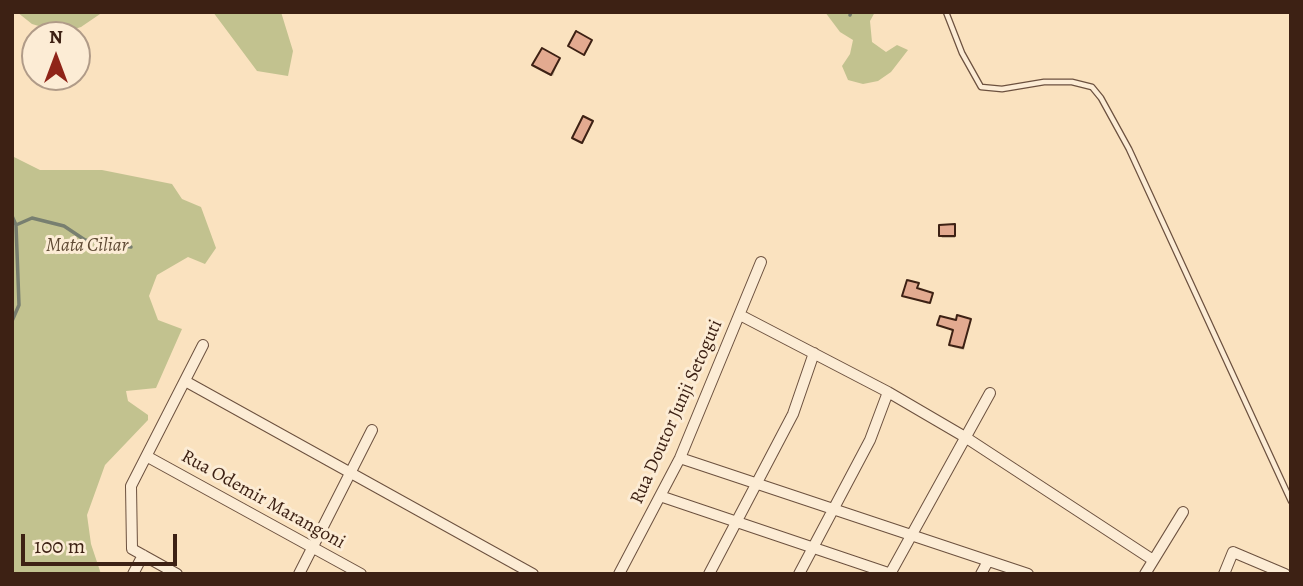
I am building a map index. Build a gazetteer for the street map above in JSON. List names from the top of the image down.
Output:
{
  "streets": {
    "street": ["Rua Doutor Junji Setoguti", "Rua Odemir Marangoni"]
  },
  "parks": ["Mata Ciliar"],
  "scale_bar": "100 m",
  "north": "top"
}
